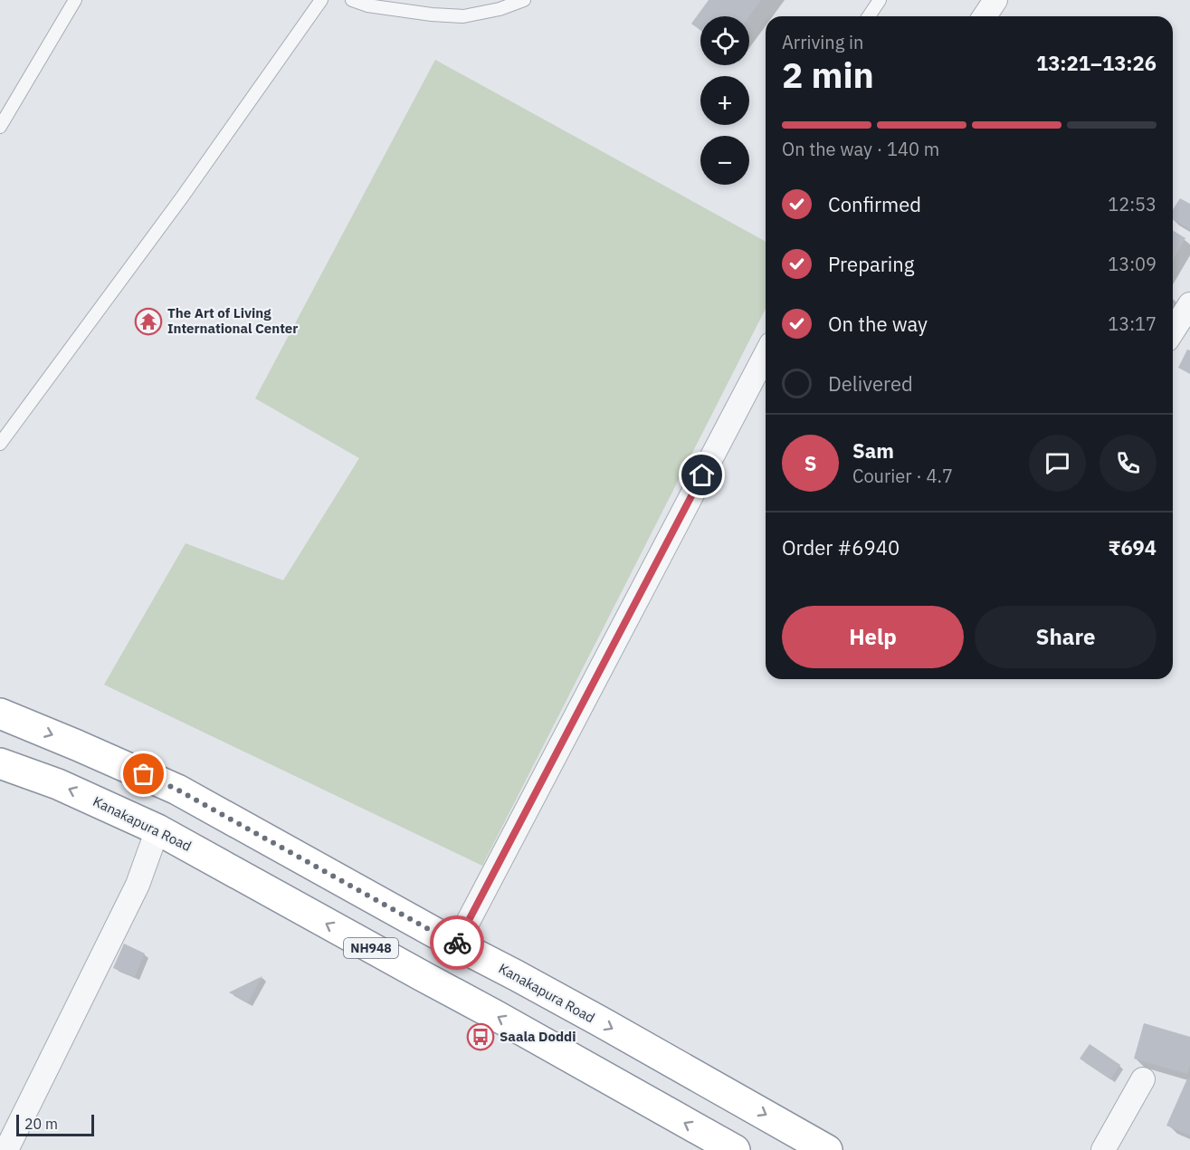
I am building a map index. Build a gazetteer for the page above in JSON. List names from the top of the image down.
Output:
{
  "streets": {
    "highway": ["Kanakapura Road", "NH948"]
  },
  "places": {
    "temple": ["The Art of Living International Center"],
    "bus stop": ["Saala Doddi"]
  },
  "scale_bar": "20 m",
  "page": {
    "map_buttons": ["+", "−"],
    "heading": ["2 min", "Arriving in", "13:21–13:26"],
    "panel": [
      "Sam",
      "Courier · 4.7",
      "Order #6940",
      "₹694"
    ],
    "bar": "On the way · 140 m",
    "list": [
      ["Confirmed", "12:53"],
      ["Preparing", "13:09"],
      ["On the way", "13:17"],
      "Delivered"
    ],
    "round": "S",
    "buttons": ["Help", "Share"],
    "scale": "20 m"
  }
}
